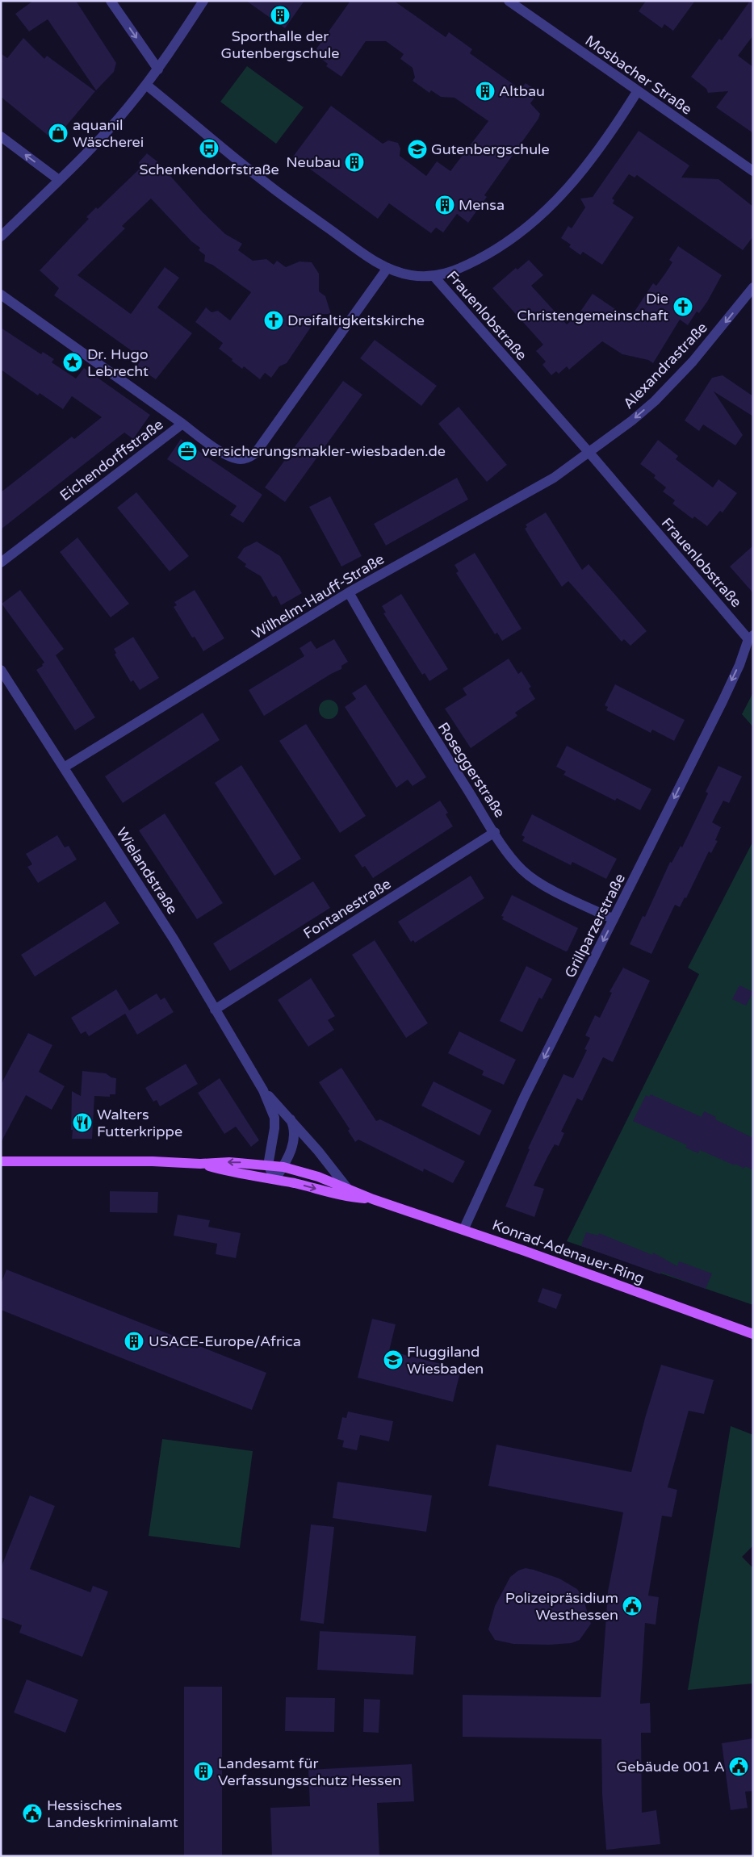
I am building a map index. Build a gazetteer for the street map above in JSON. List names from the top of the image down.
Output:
{
  "streets": {
    "main road": ["Konrad-Adenauer-Ring"],
    "street": [
      "Mosbacher Straße",
      "Frauenlobstraße",
      "Alexandrastraße",
      "Eichendorffstraße",
      "Wilhelm-Hauff-Straße",
      "Roseggerstraße",
      "Wielandstraße",
      "Fontanestraße",
      "Grillparzerstraße"
    ]
  },
  "crossings": [
    ["Frauenlobstraße", "Alexandrastraße"],
    ["Frauenlobstraße", "Eichendorffstraße"],
    ["Frauenlobstraße", "Wilhelm-Hauff-Straße"],
    ["Frauenlobstraße", "Grillparzerstraße"],
    ["Alexandrastraße", "Wilhelm-Hauff-Straße"],
    ["Wilhelm-Hauff-Straße", "Roseggerstraße"],
    ["Wilhelm-Hauff-Straße", "Wielandstraße"],
    ["Roseggerstraße", "Fontanestraße"],
    ["Roseggerstraße", "Grillparzerstraße"],
    ["Wielandstraße", "Fontanestraße"],
    ["Wielandstraße", "Konrad-Adenauer-Ring"],
    ["Grillparzerstraße", "Konrad-Adenauer-Ring"]
  ],
  "one_way": ["Alexandrastraße", "Grillparzerstraße"],
  "places": {
    "building": [
      "Sporthalle der Gutenbergschule",
      "Altbau",
      "Neubau",
      "Mensa",
      "USACE-Europe/Africa",
      "Landesamt für Verfassungsschutz Hessen"
    ],
    "shop": ["aquanil Wäscherei"],
    "bus stop": ["Schenkendorfstraße"],
    "school or university": ["Gutenbergschule", "Fluggiland Wiesbaden"],
    "church": ["Die Christengemeinschaft", "Dreifaltigkeitskirche"],
    "place": ["Dr. Hugo Lebrecht"],
    "office": ["versicherungsmakler-wiesbaden.de"],
    "restaurant": ["Walters Futterkrippe"],
    "public building": ["Polizeipräsidium Westhessen", "Gebäude 001 A", "Hessisches Landeskriminalamt"]
  }
}
